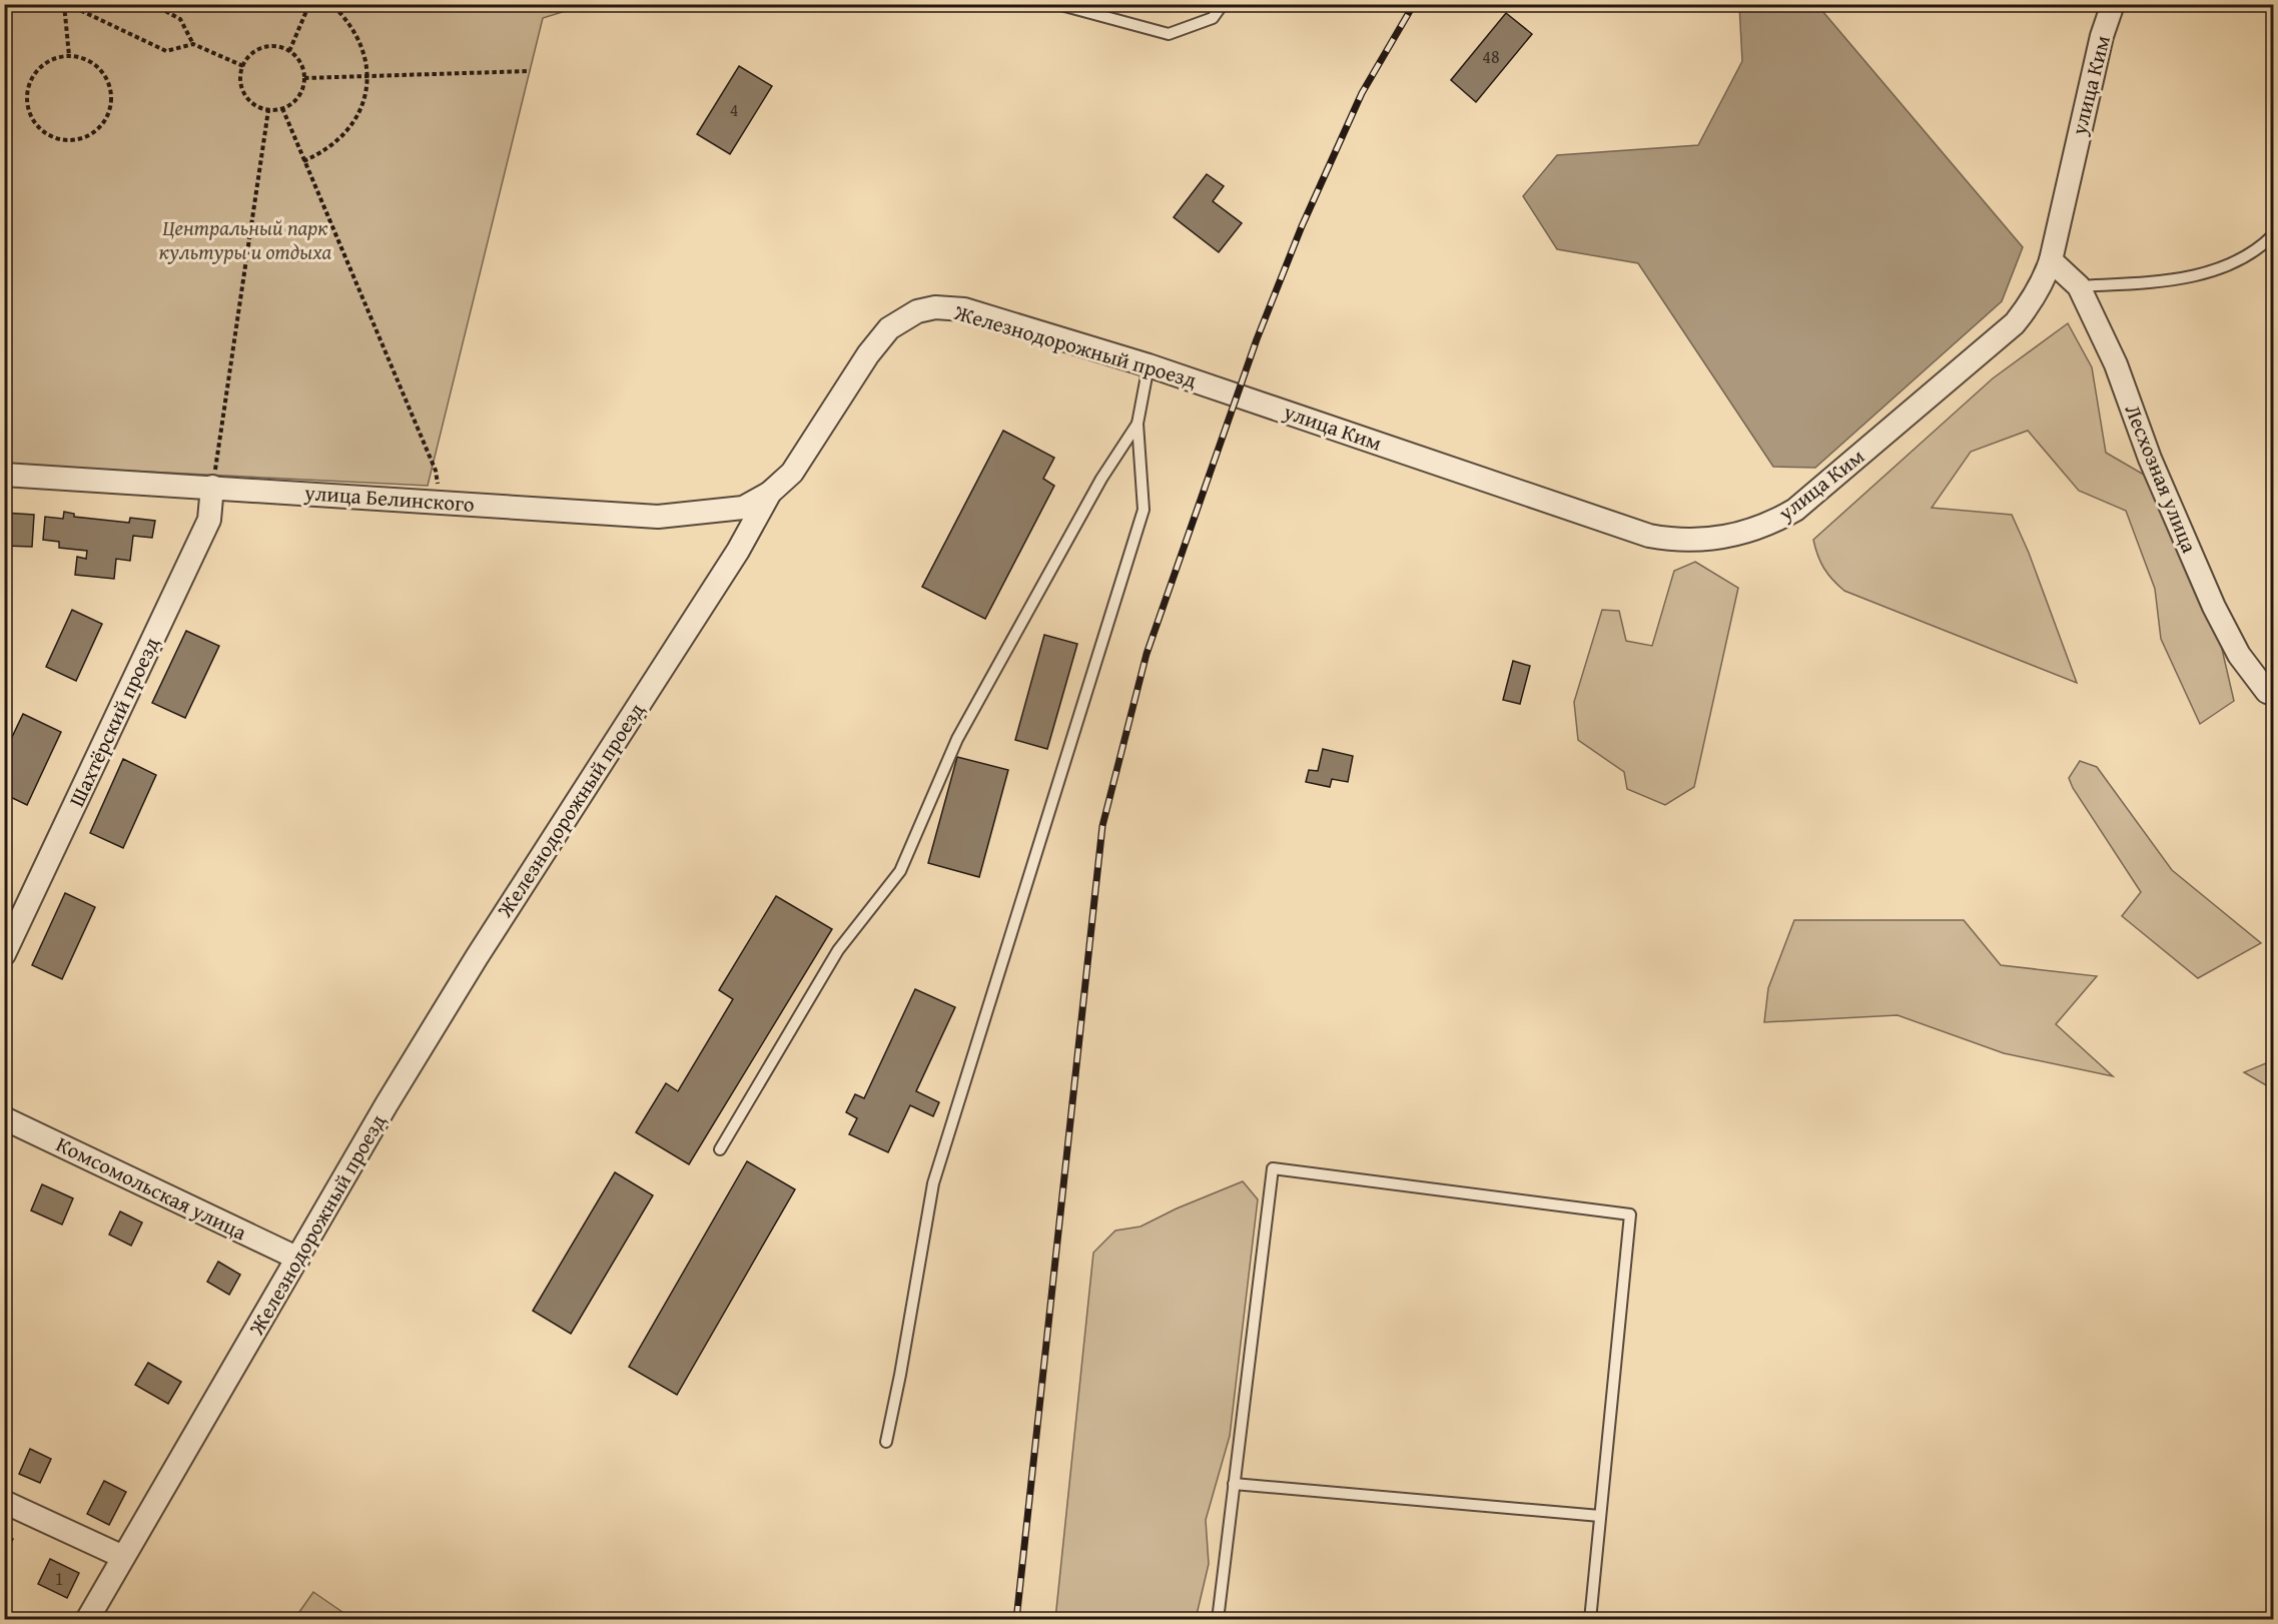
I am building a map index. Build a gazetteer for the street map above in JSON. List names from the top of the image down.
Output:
{
  "streets": {
    "street": [
      "улица Ким",
      "Железнодорожный проезд",
      "Лесхозная улица",
      "улица Белинского",
      "Шахтёрский проезд",
      "Комсомольская улица"
    ]
  },
  "crossings": [
    ["улица Ким", "Железнодорожный проезд"],
    ["улица Ким", "Лесхозная улица"],
    ["Железнодорожный проезд", "улица Белинского"],
    ["Железнодорожный проезд", "Комсомольская улица"],
    ["улица Белинского", "Шахтёрский проезд"]
  ],
  "parks": ["Центральный парк культуры и отдыха"],
  "house_numbers": ["48", "4", "1"]
}
